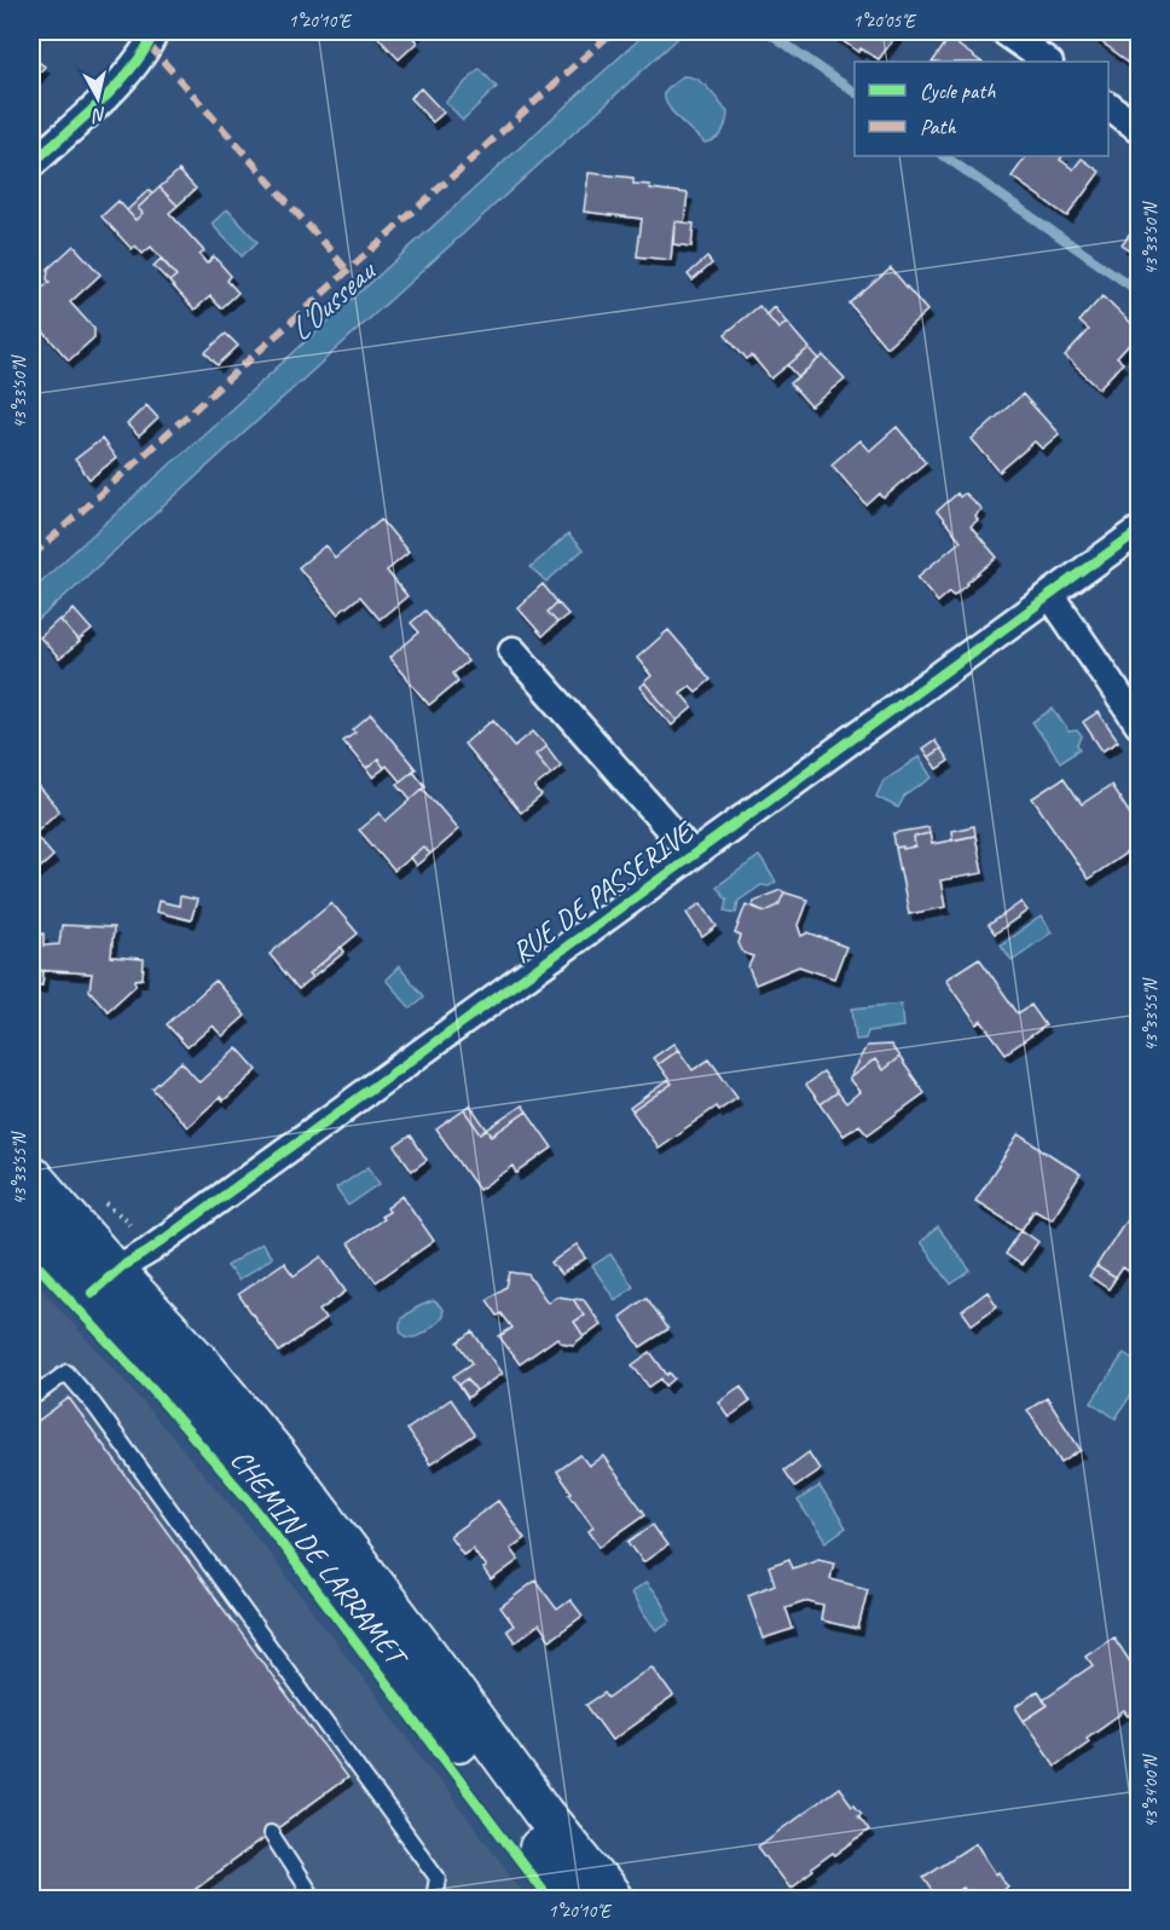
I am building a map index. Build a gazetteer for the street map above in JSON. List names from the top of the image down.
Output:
{
  "streets": {
    "main road": ["CHEMIN DE LARRAMET"],
    "street": ["RUE DE PASSERIVE"]
  },
  "crossings": [
    ["RUE DE PASSERIVE", "CHEMIN DE LARRAMET"]
  ],
  "water": ["L'Ousseau"],
  "legend": ["Cycle path", "Path"],
  "north": "bottom",
  "coordinates": [
    "1°20'10\"E",
    "1°20'05\"E",
    "43°33'50\"N",
    "43°33'55\"N",
    "43°34'00\"N"
  ]
}
